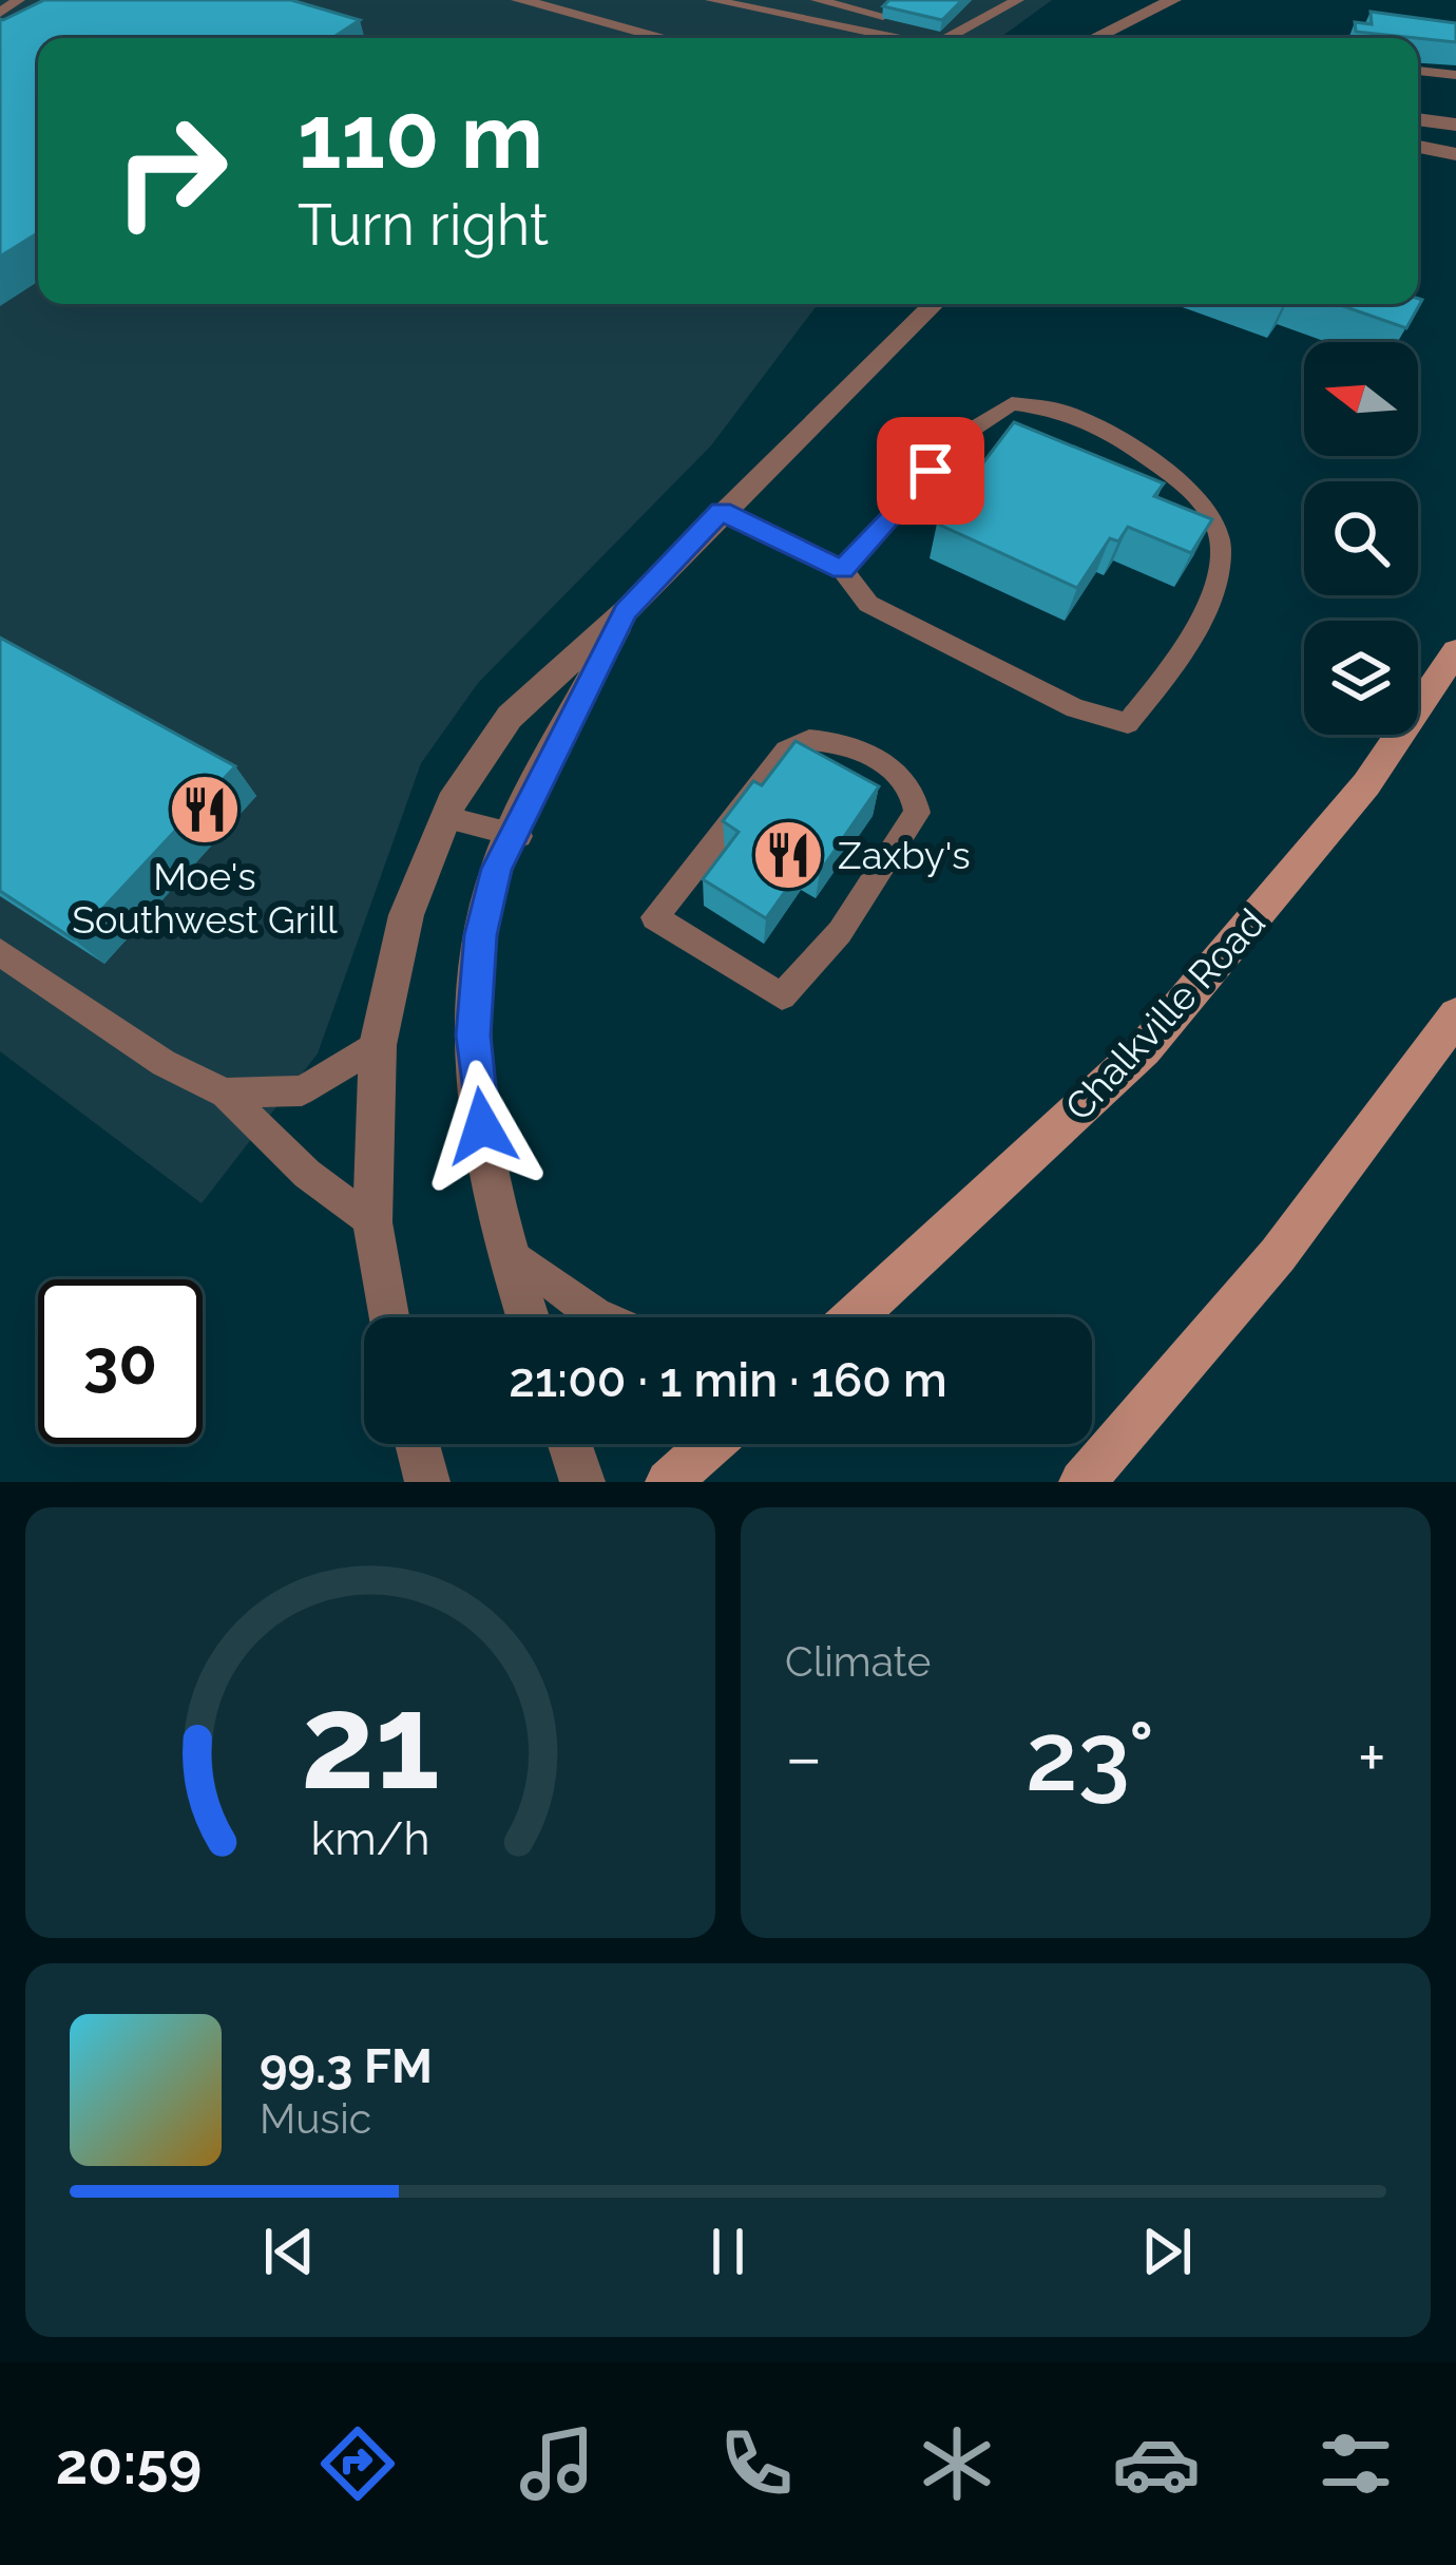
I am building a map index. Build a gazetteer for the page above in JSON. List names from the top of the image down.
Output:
{
  "streets": {
    "main road": ["Chalkville Road"]
  },
  "places": {
    "restaurant": ["Moe's Southwest Grill", "Zaxby's"]
  },
  "north": "left",
  "page": {
    "turn": ["110 m", "Turn right"],
    "limit": "30",
    "trip": "21:00 · 1 min · 160 m",
    "tile": "Climate",
    "heat": ["−", "23°", "+"],
    "song": ["99.3 FM", "Music"],
    "tabs": "20:59",
    "gauge": ["21", "km/h"]
  }
}
